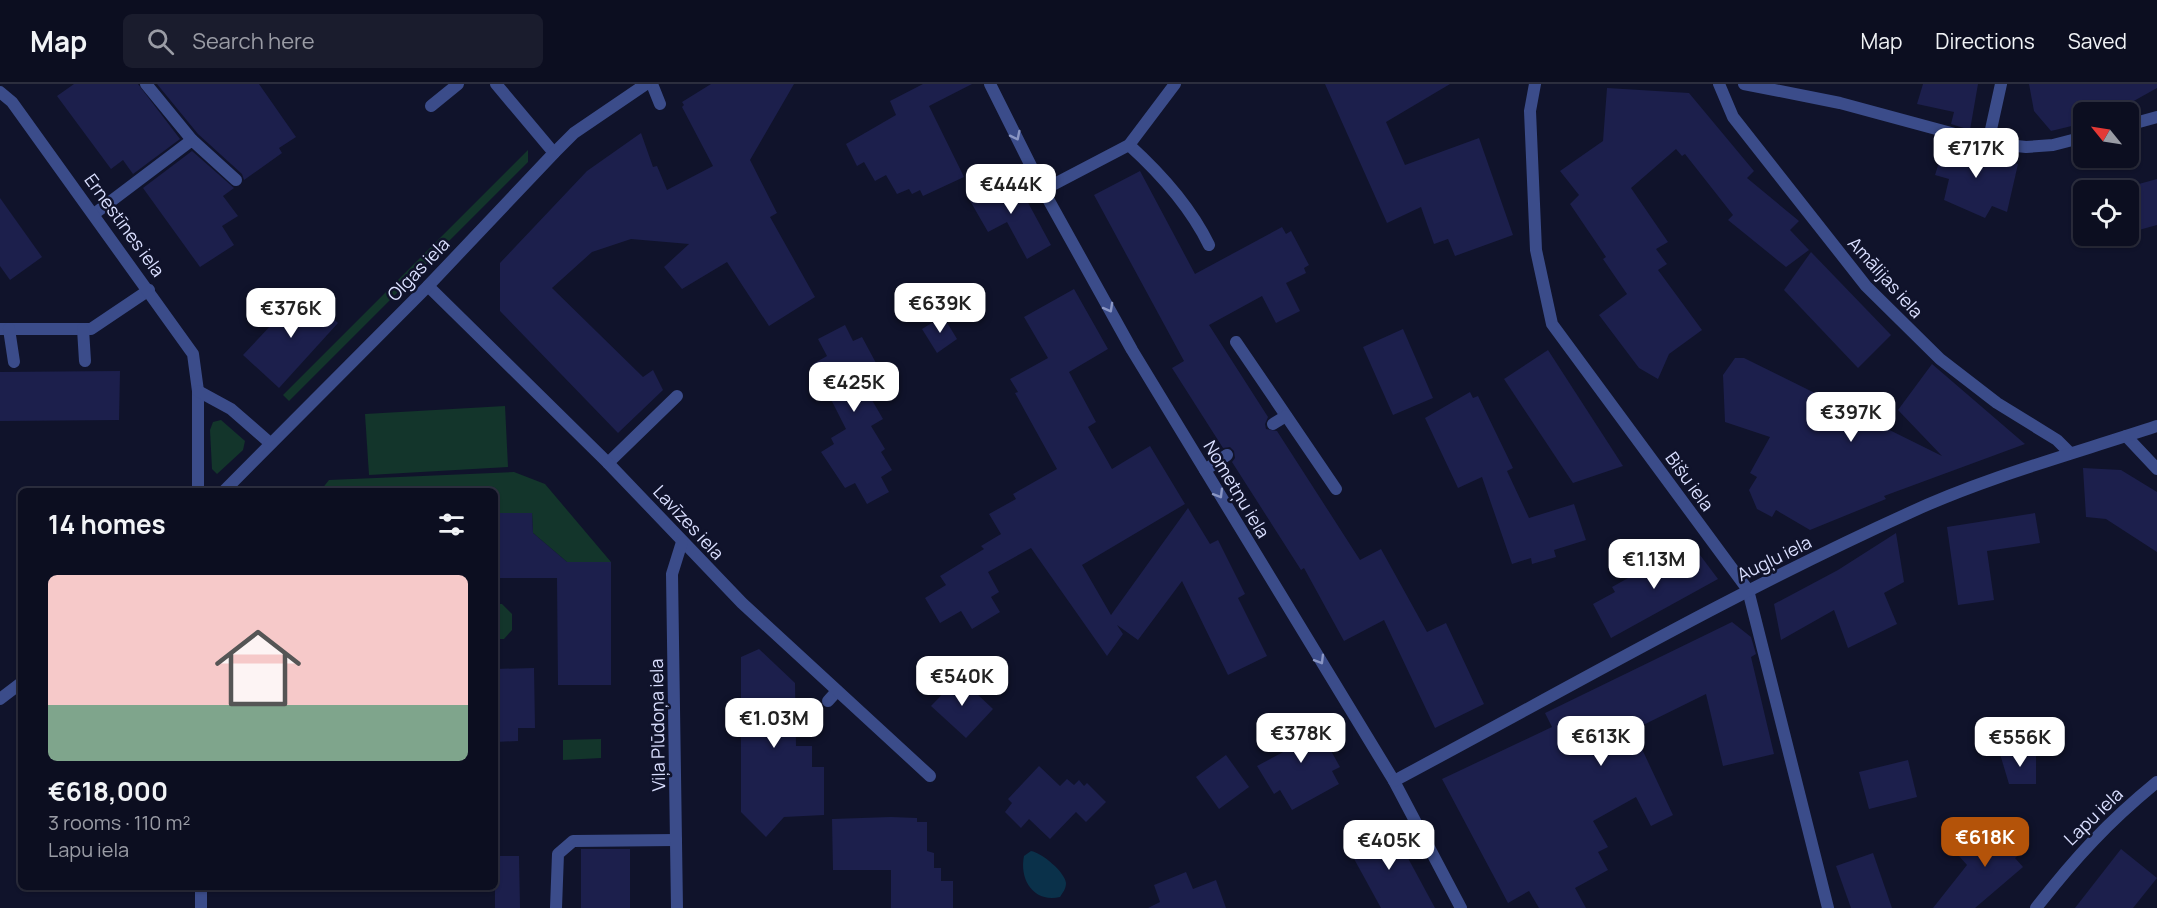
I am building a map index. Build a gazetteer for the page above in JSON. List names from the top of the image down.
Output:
{
  "streets": {
    "street": [
      "Ernestīnes iela",
      "Olgas iela",
      "Amālijas iela",
      "Bišu iela",
      "Nometņu iela",
      "Lavīzes iela",
      "Augļu iela",
      "Viļa Plūdoņa iela",
      "Lapu iela"
    ]
  },
  "crossings": [
    ["Olgas iela", "Lavīzes iela"],
    ["Amālijas iela", "Augļu iela"],
    ["Bišu iela", "Augļu iela"],
    ["Nometņu iela", "Augļu iela"],
    ["Lavīzes iela", "Viļa Plūdoņa iela"]
  ],
  "one_way": ["Nometņu iela"],
  "north": "top left",
  "page": {
    "header": "Map",
    "search": "Search here",
    "nav": ["Map", "Directions", "Saved"],
    "price": [
      "€717K",
      "€444K",
      "€639K",
      "€376K",
      "€425K",
      "€397K",
      "€1.13M",
      "€540K",
      "€1.03M",
      "€378K",
      "€613K",
      "€556K",
      "€618K",
      "€405K"
    ],
    "heading": "14 homes",
    "list": [
      {
        "name": "€618,000",
        "note": "3 rooms · 110 m² · Lapu iela"
      }
    ]
  }
}
